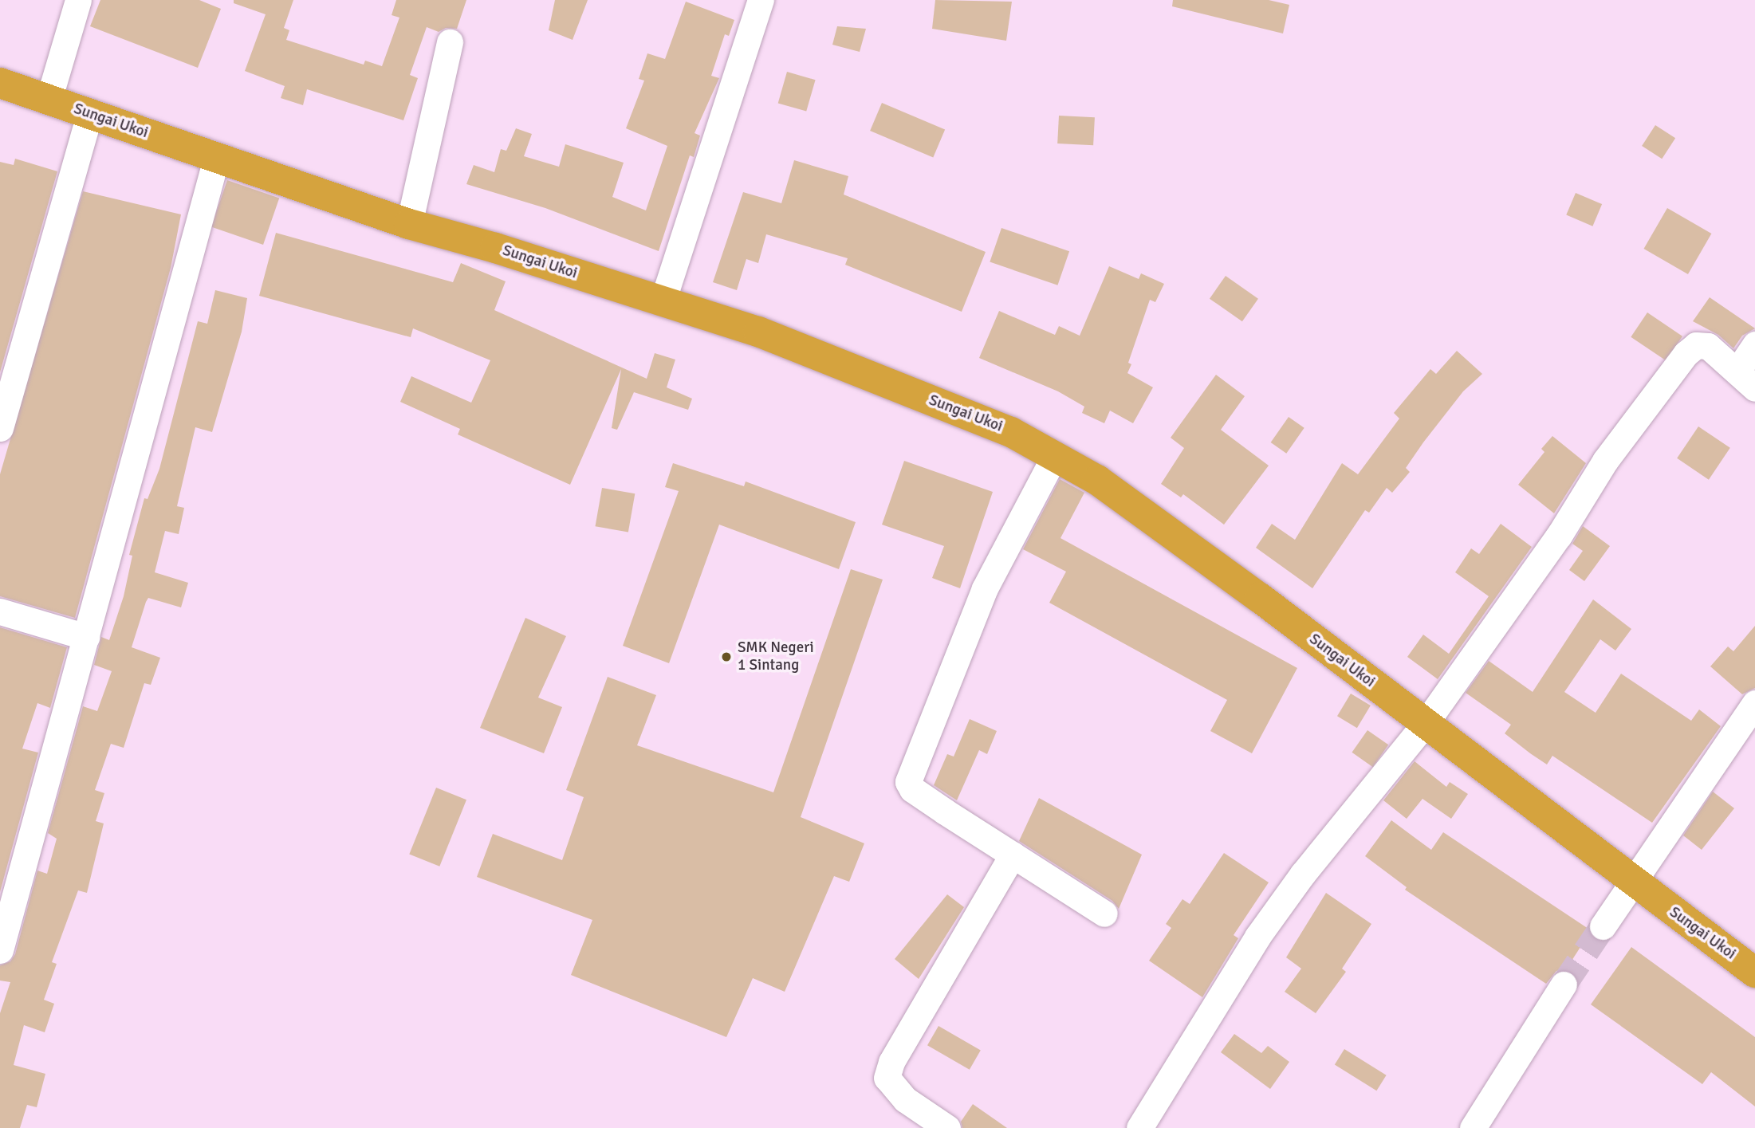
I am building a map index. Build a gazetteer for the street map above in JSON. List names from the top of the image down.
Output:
{
  "streets": {
    "highway": ["Sungai Ukoi"]
  },
  "places": ["SMK Negeri 1 Sintang"]
}
